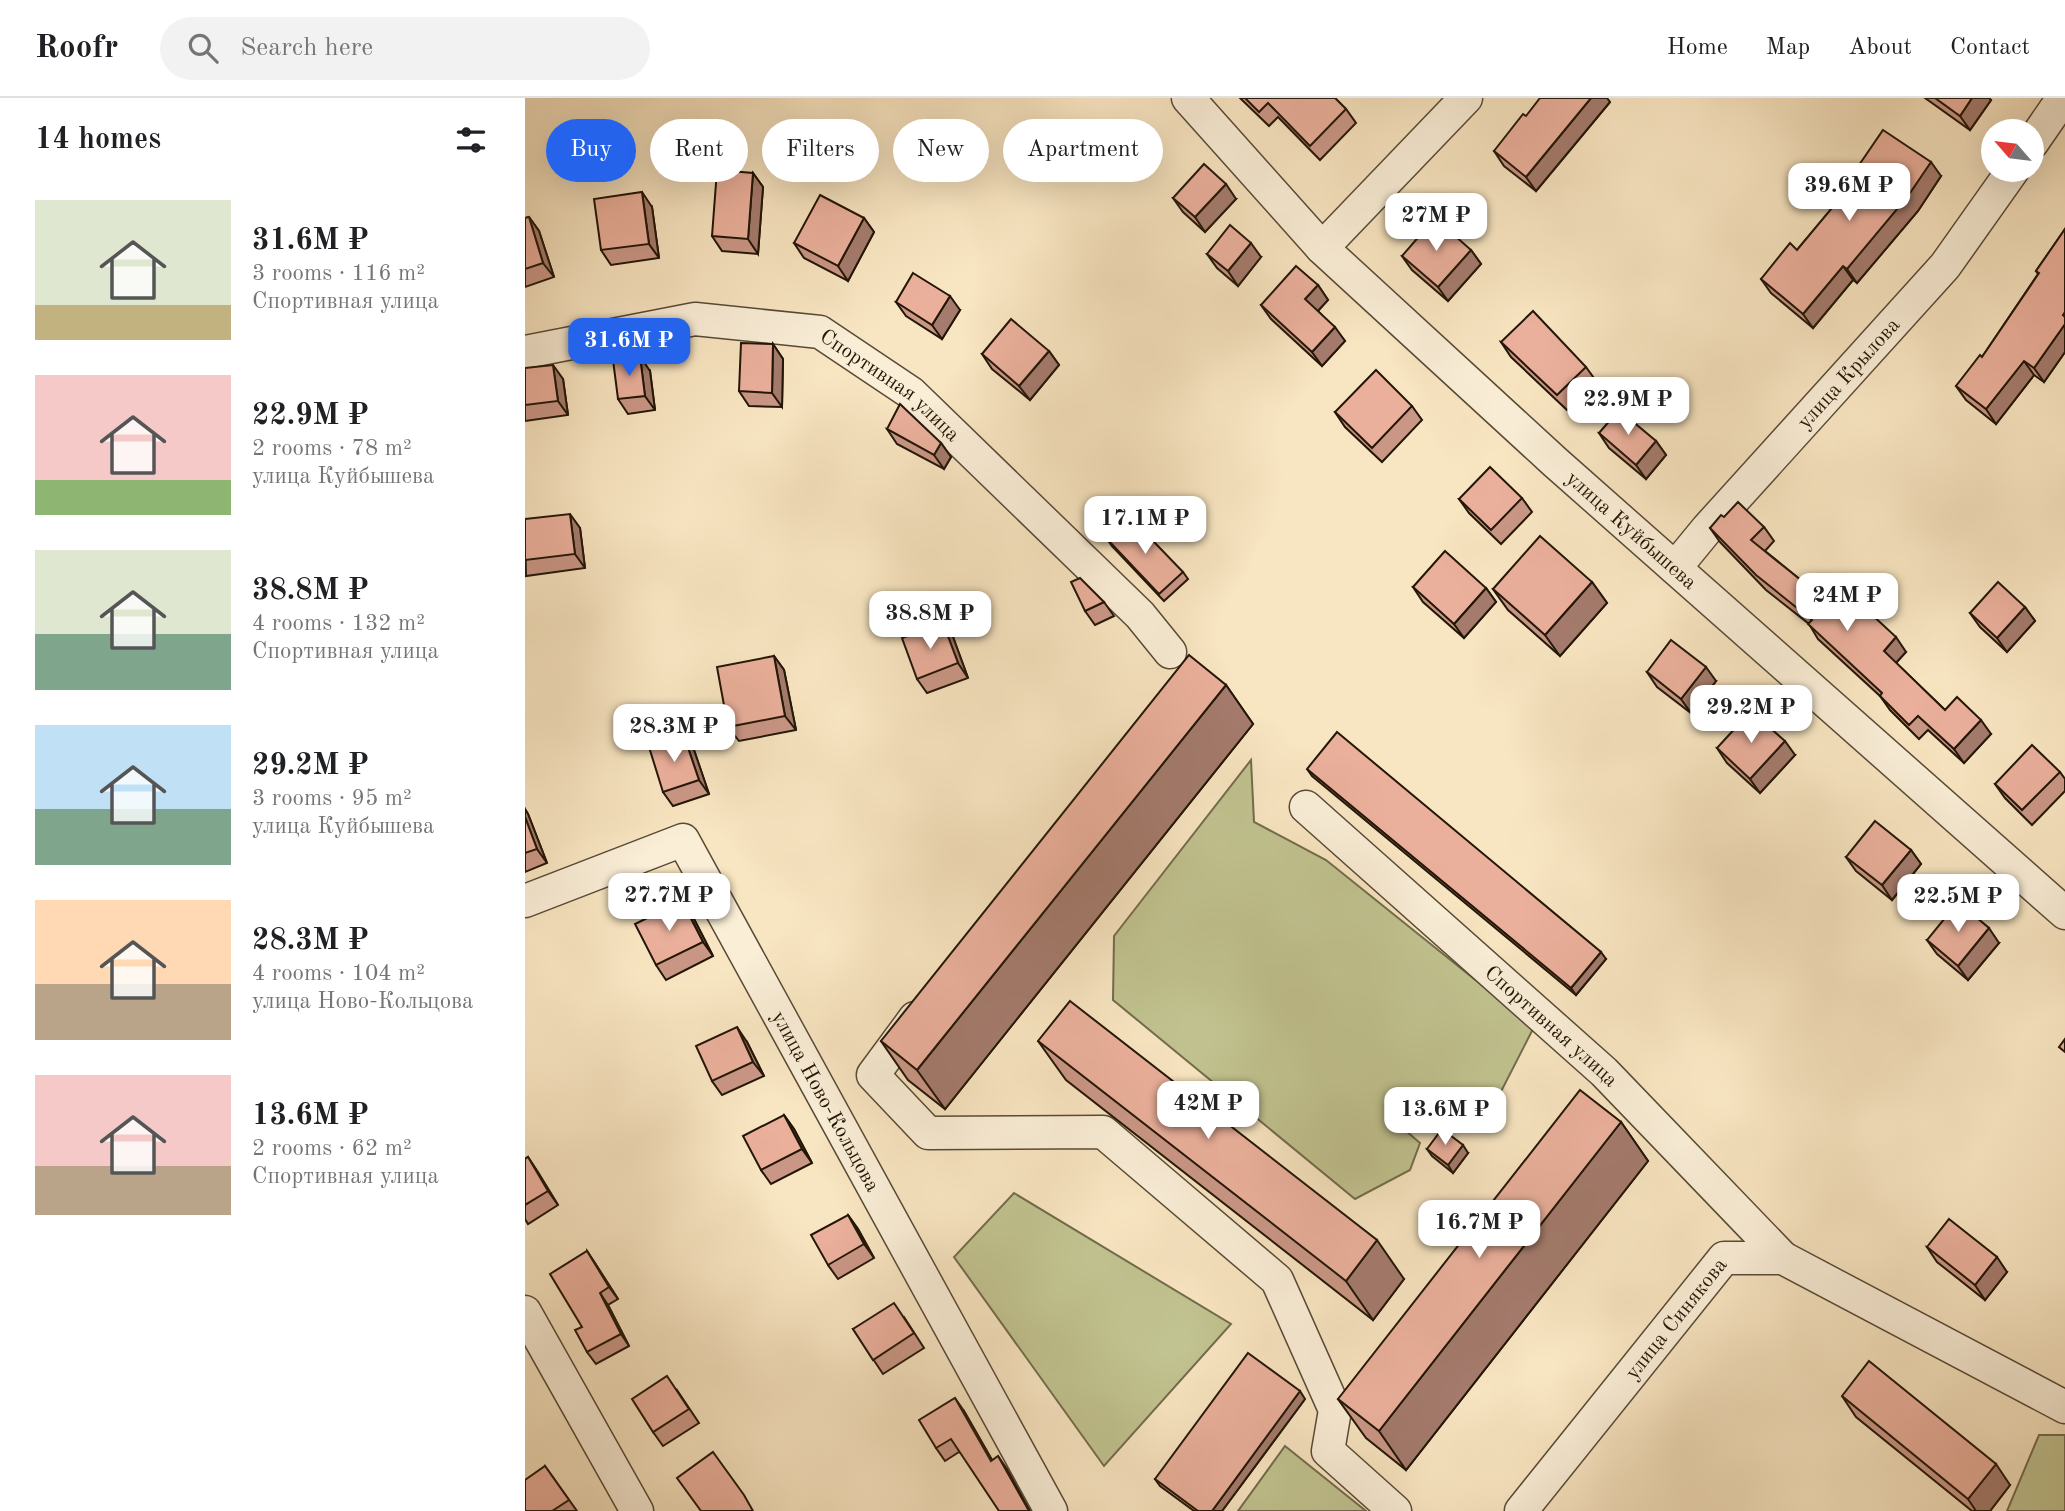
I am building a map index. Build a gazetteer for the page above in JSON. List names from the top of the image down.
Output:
{
  "streets": {
    "street": [
      "улица Крылова",
      "Спортивная улица",
      "улица Куйбышева",
      "улица Ново-Кольцова",
      "улица Синякова"
    ]
  },
  "crossings": [
    ["улица Крылова", "улица Куйбышева"],
    ["Спортивная улица", "улица Синякова"]
  ],
  "north": "top left",
  "page": {
    "header": "Roofr",
    "search": "Search here",
    "nav": [
      "Home",
      "Map",
      "About",
      "Contact"
    ],
    "heading": "14 homes",
    "chip": [
      "Buy",
      "Rent",
      "Filters",
      "New",
      "Apartment"
    ],
    "price": [
      "39.6M ₽",
      "27M ₽",
      "31.6M ₽",
      "22.9M ₽",
      "17.1M ₽",
      "24M ₽",
      "38.8M ₽",
      "29.2M ₽",
      "28.3M ₽",
      "27.7M ₽",
      "22.5M ₽",
      "42M ₽",
      "13.6M ₽",
      "16.7M ₽"
    ],
    "list": [
      {
        "name": "31.6M ₽",
        "note": "3 rooms · 116 m² · Спортивная улица"
      },
      {
        "name": "22.9M ₽",
        "note": "2 rooms · 78 m² · улица Куйбышева"
      },
      {
        "name": "38.8M ₽",
        "note": "4 rooms · 132 m² · Спортивная улица"
      },
      {
        "name": "29.2M ₽",
        "note": "3 rooms · 95 m² · улица Куйбышева"
      },
      {
        "name": "28.3M ₽",
        "note": "4 rooms · 104 m² · улица Ново-Кольцова"
      },
      {
        "name": "13.6M ₽",
        "note": "2 rooms · 62 m² · Спортивная улица"
      }
    ]
  }
}
